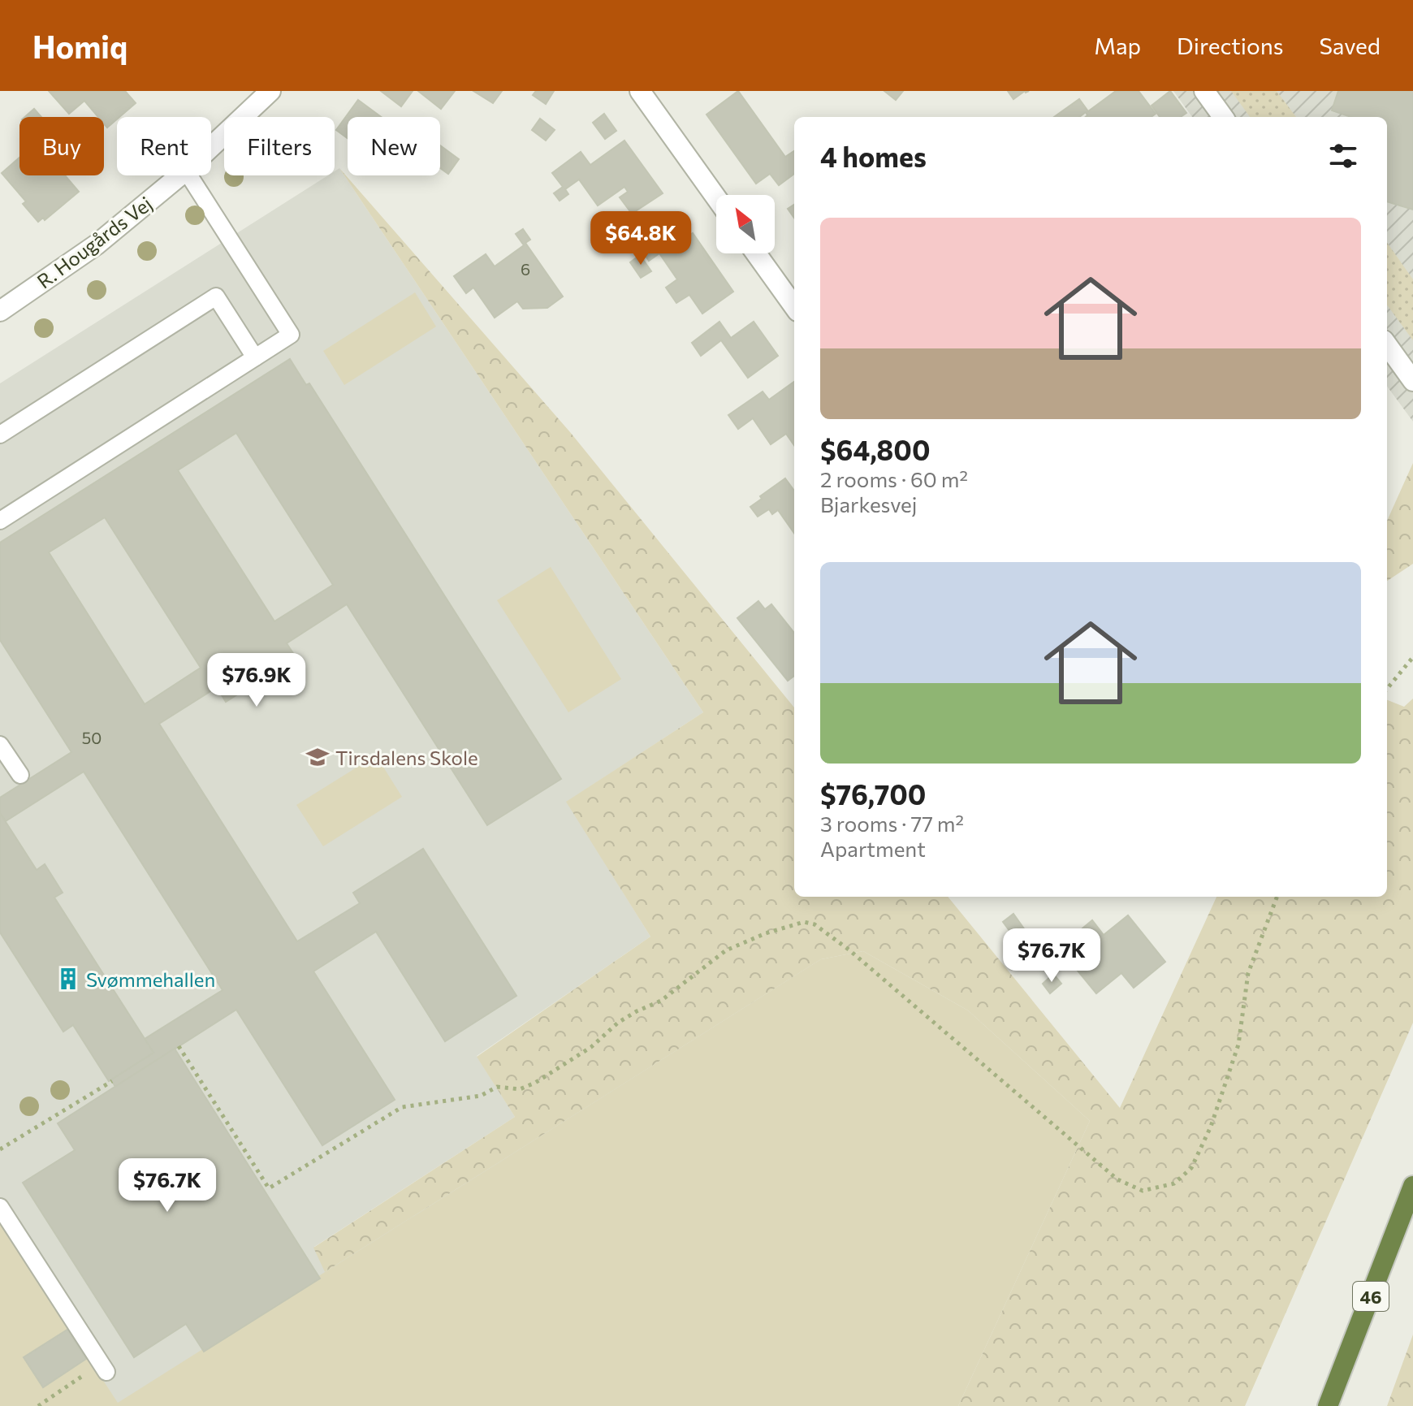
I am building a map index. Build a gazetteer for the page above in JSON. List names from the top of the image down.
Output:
{
  "streets": {
    "highway": ["46"],
    "street": ["R. Hougårds Vej"]
  },
  "places": {
    "school or university": ["Tirsdalens Skole"],
    "building": ["Svømmehallen"]
  },
  "house_numbers": ["6", "50"],
  "north": "top left",
  "page": {
    "header": "Homiq",
    "nav": ["Map", "Directions", "Saved"],
    "chip": [
      "Buy",
      "Rent",
      "Filters",
      "New"
    ],
    "heading": "4 homes",
    "list": [
      {
        "name": "$64,800",
        "note": "2 rooms · 60 m² · Bjarkesvej"
      },
      {
        "name": "$76,700",
        "note": "3 rooms · 77 m² · Apartment"
      }
    ],
    "price": [
      "$64.8K",
      "$76.9K",
      "$76.7K",
      "$76.7K"
    ]
  }
}
